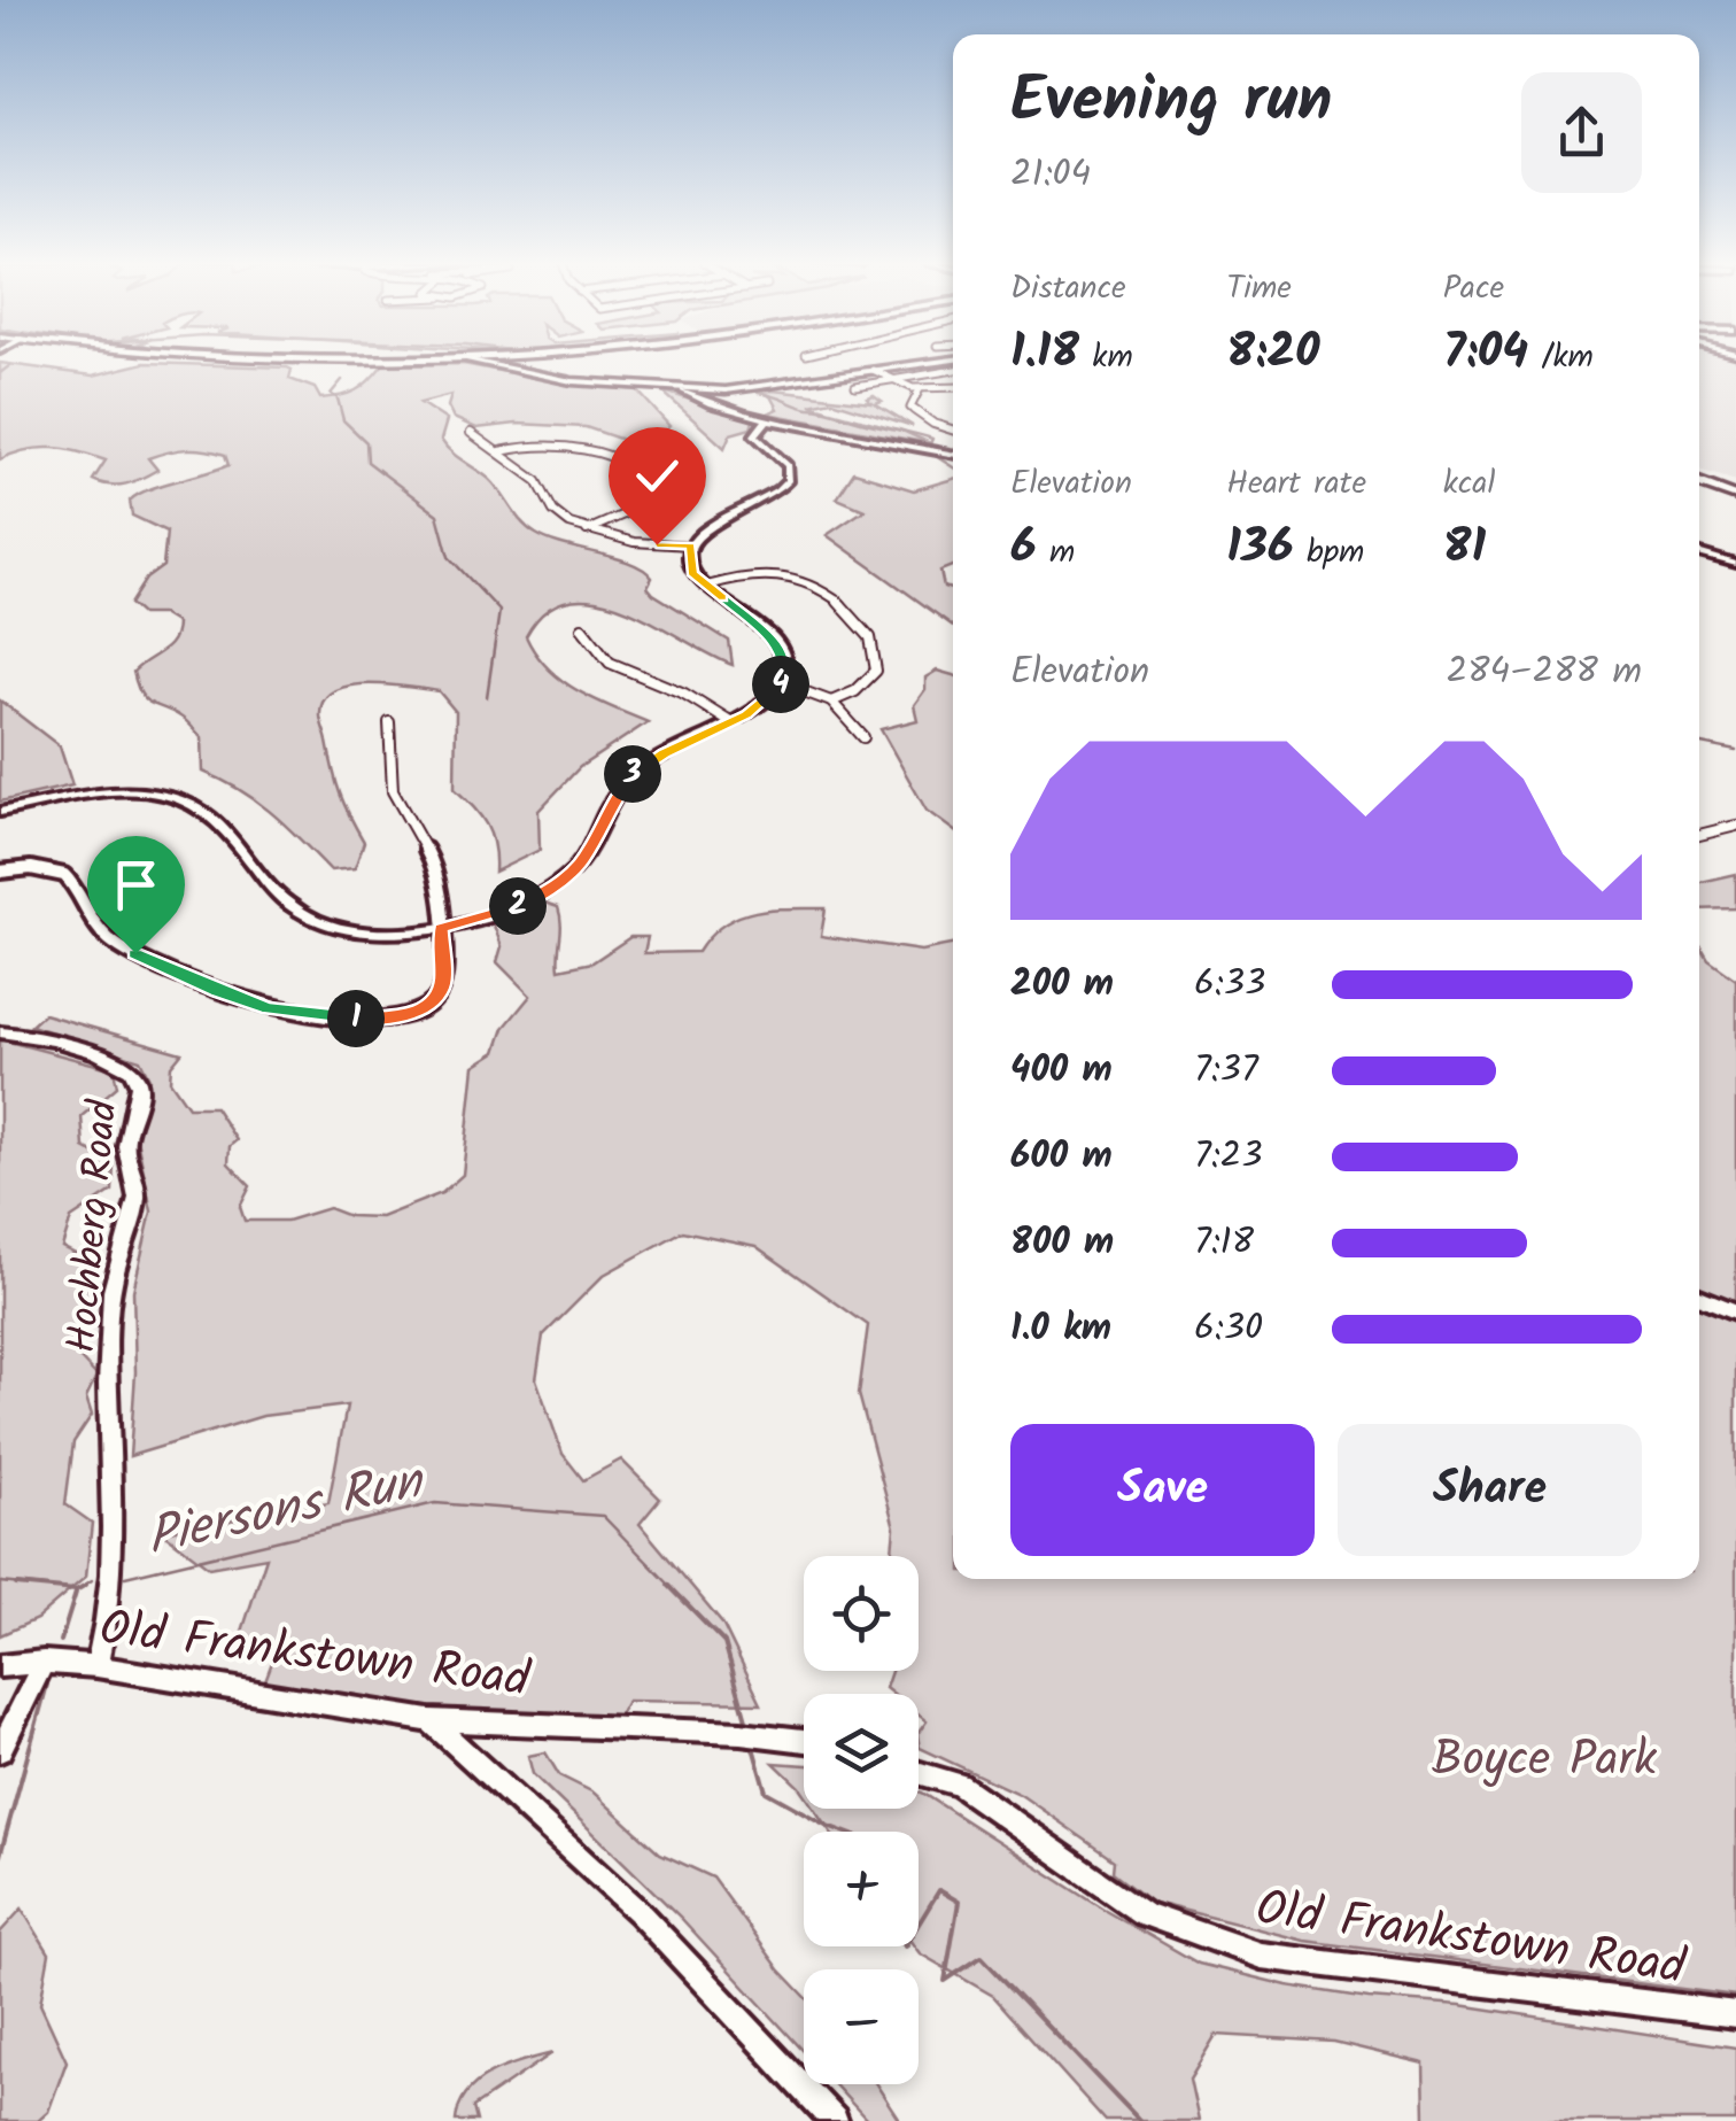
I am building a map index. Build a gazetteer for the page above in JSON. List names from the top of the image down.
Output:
{
  "streets": {
    "street": ["Hochberg Road", "Old Frankstown Road"]
  },
  "crossings": [
    ["Hochberg Road", "Old Frankstown Road"]
  ],
  "water": ["Piersons Run"],
  "parks": ["Boyce Park"],
  "page": {
    "heading": ["Evening run", "21:04"],
    "stats": [
      ["Distance", "1.18 km"],
      ["Time", "8:20"],
      ["Pace", "7:04 /km"],
      ["Elevation", "6 m"],
      ["Heart rate", "136 bpm"],
      ["kcal", "81"]
    ],
    "chart": ["Elevation", "284–288 m"],
    "pins": [
      "4",
      "3",
      "2",
      "1"
    ],
    "list": [
      {
        "name": "200 m",
        "note": "6:33"
      },
      {
        "name": "400 m",
        "note": "7:37"
      },
      {
        "name": "600 m",
        "note": "7:23"
      },
      {
        "name": "800 m",
        "note": "7:18"
      },
      {
        "name": "1.0 km",
        "note": "6:30"
      }
    ],
    "buttons": ["Save", "Share"],
    "map_buttons": ["+", "−"]
  }
}
